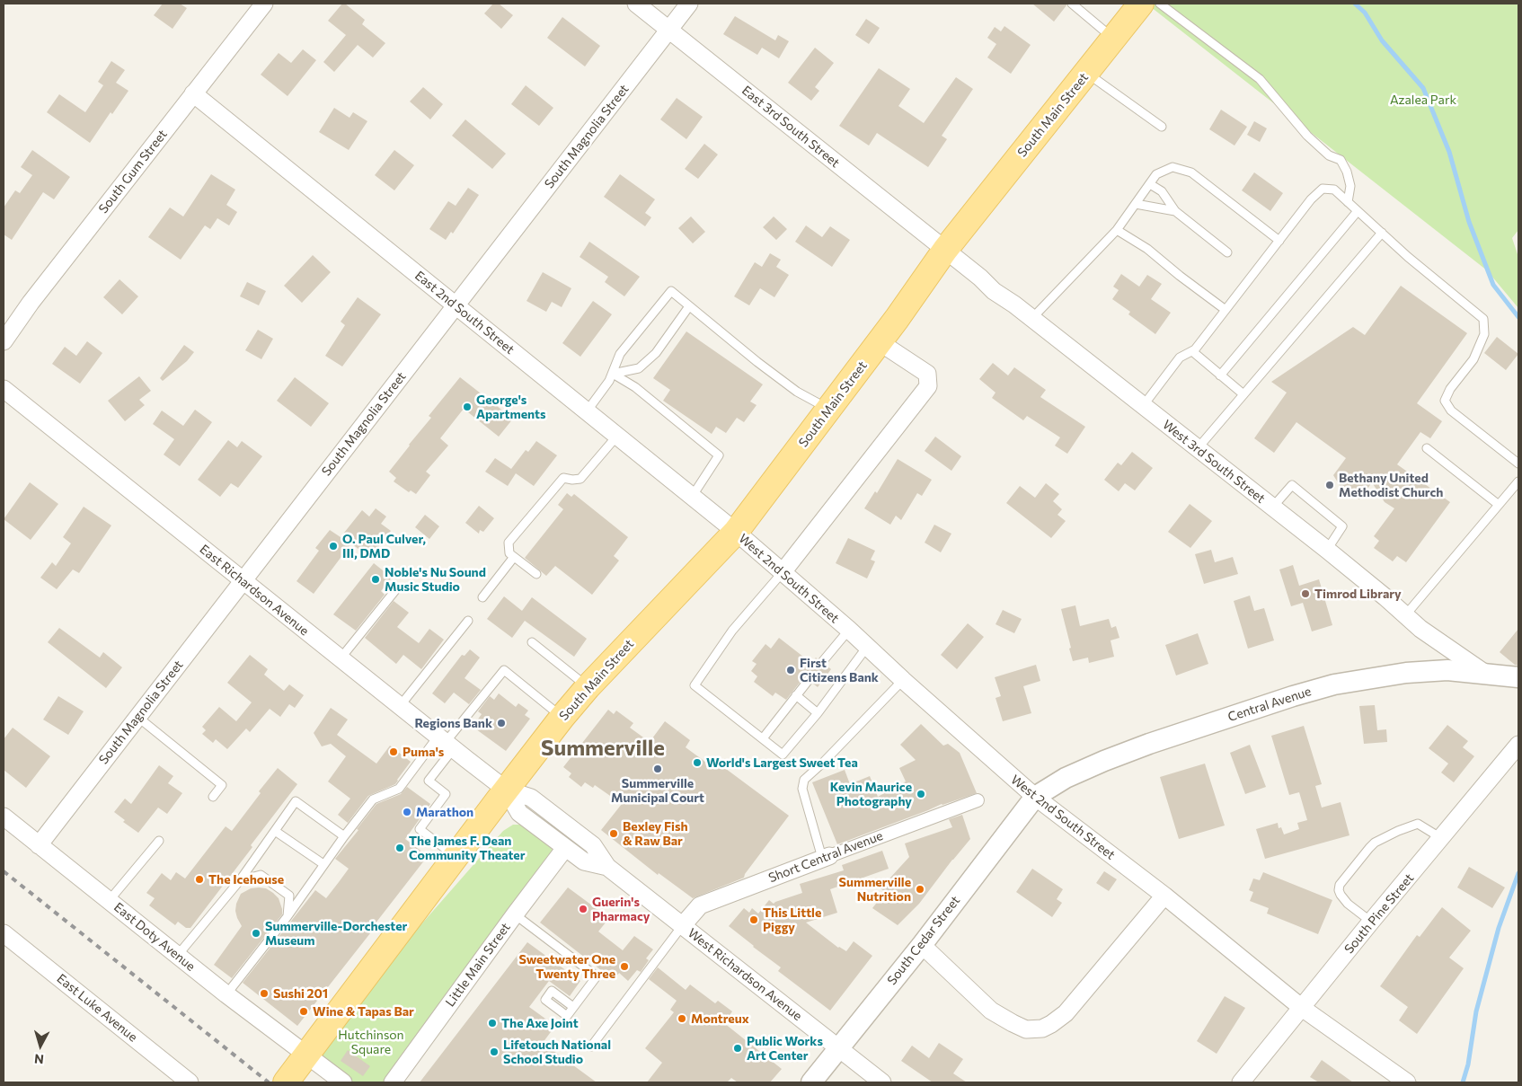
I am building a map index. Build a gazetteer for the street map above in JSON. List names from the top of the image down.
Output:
{
  "streets": {
    "main road": ["South Main Street"],
    "street": [
      "East 3rd South Street",
      "South Magnolia Street",
      "South Gum Street",
      "East 2nd South Street",
      "West 3rd South Street",
      "West 2nd South Street",
      "East Richardson Avenue",
      "Central Avenue",
      "Short Central Avenue",
      "South Pine Street",
      "East Doty Avenue",
      "South Cedar Street",
      "Little Main Street",
      "West Richardson Avenue",
      "East Luke Avenue"
    ]
  },
  "crossings": [
    ["South Main Street", "East 3rd South Street"],
    ["South Main Street", "East 2nd South Street"],
    ["South Main Street", "West 3rd South Street"],
    ["South Main Street", "West 2nd South Street"],
    ["South Main Street", "East Richardson Avenue"],
    ["South Main Street", "East Doty Avenue"],
    ["South Main Street", "West Richardson Avenue"],
    ["East 3rd South Street", "South Magnolia Street"],
    ["East 3rd South Street", "West 3rd South Street"],
    ["South Magnolia Street", "East 2nd South Street"],
    ["South Magnolia Street", "East Richardson Avenue"],
    ["South Magnolia Street", "East Doty Avenue"],
    ["South Gum Street", "East 2nd South Street"],
    ["East 2nd South Street", "West 2nd South Street"],
    ["West 3rd South Street", "Central Avenue"],
    ["West 2nd South Street", "Central Avenue"],
    ["West 2nd South Street", "South Pine Street"],
    ["West 2nd South Street", "South Cedar Street"],
    ["East Richardson Avenue", "West Richardson Avenue"],
    ["Central Avenue", "South Cedar Street"],
    ["Short Central Avenue", "West Richardson Avenue"],
    ["South Cedar Street", "West Richardson Avenue"],
    ["Little Main Street", "West Richardson Avenue"]
  ],
  "districts": ["Summerville"],
  "parks": ["Azalea Park", "Hutchinson Square"],
  "places": [
    "George's Apartments",
    "Bethany United Methodist Church",
    "O. Paul Culver, III, DMD",
    "Noble's Nu Sound Music Studio",
    "Timrod Library",
    "First Citizens Bank",
    "Regions Bank",
    "Puma's",
    "World's Largest Sweet Tea",
    "Summerville Municipal Court",
    "Kevin Maurice Photography",
    "Marathon",
    "Bexley Fish & Raw Bar",
    "The James F. Dean Community Theater",
    "The Icehouse",
    "Summerville Nutrition",
    "Guerin's Pharmacy",
    "This Little Piggy",
    "Summerville-Dorchester Museum",
    "Sweetwater One Twenty Three",
    "Sushi 201",
    "Wine & Tapas Bar",
    "Montreux",
    "The Axe Joint",
    "Public Works Art Center",
    "Lifetouch National School Studio"
  ],
  "north": "bottom"
}
